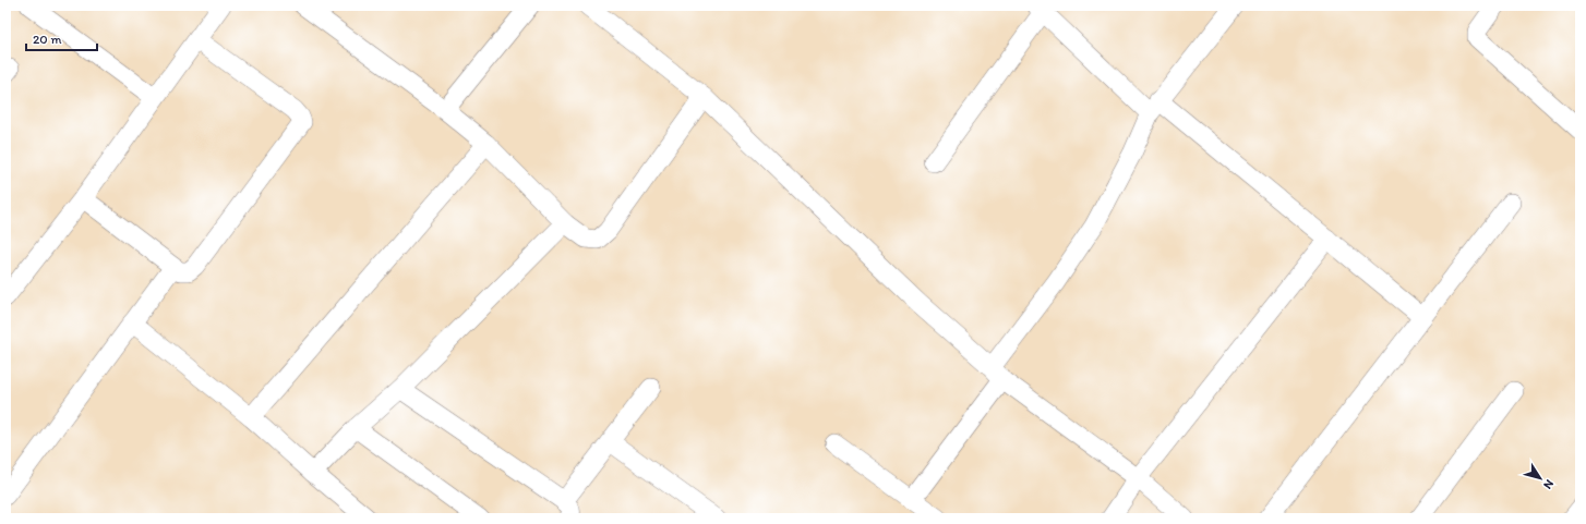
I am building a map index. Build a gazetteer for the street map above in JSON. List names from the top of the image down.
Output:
{
  "scale_bar": "20 m",
  "north": "bottom right"
}
